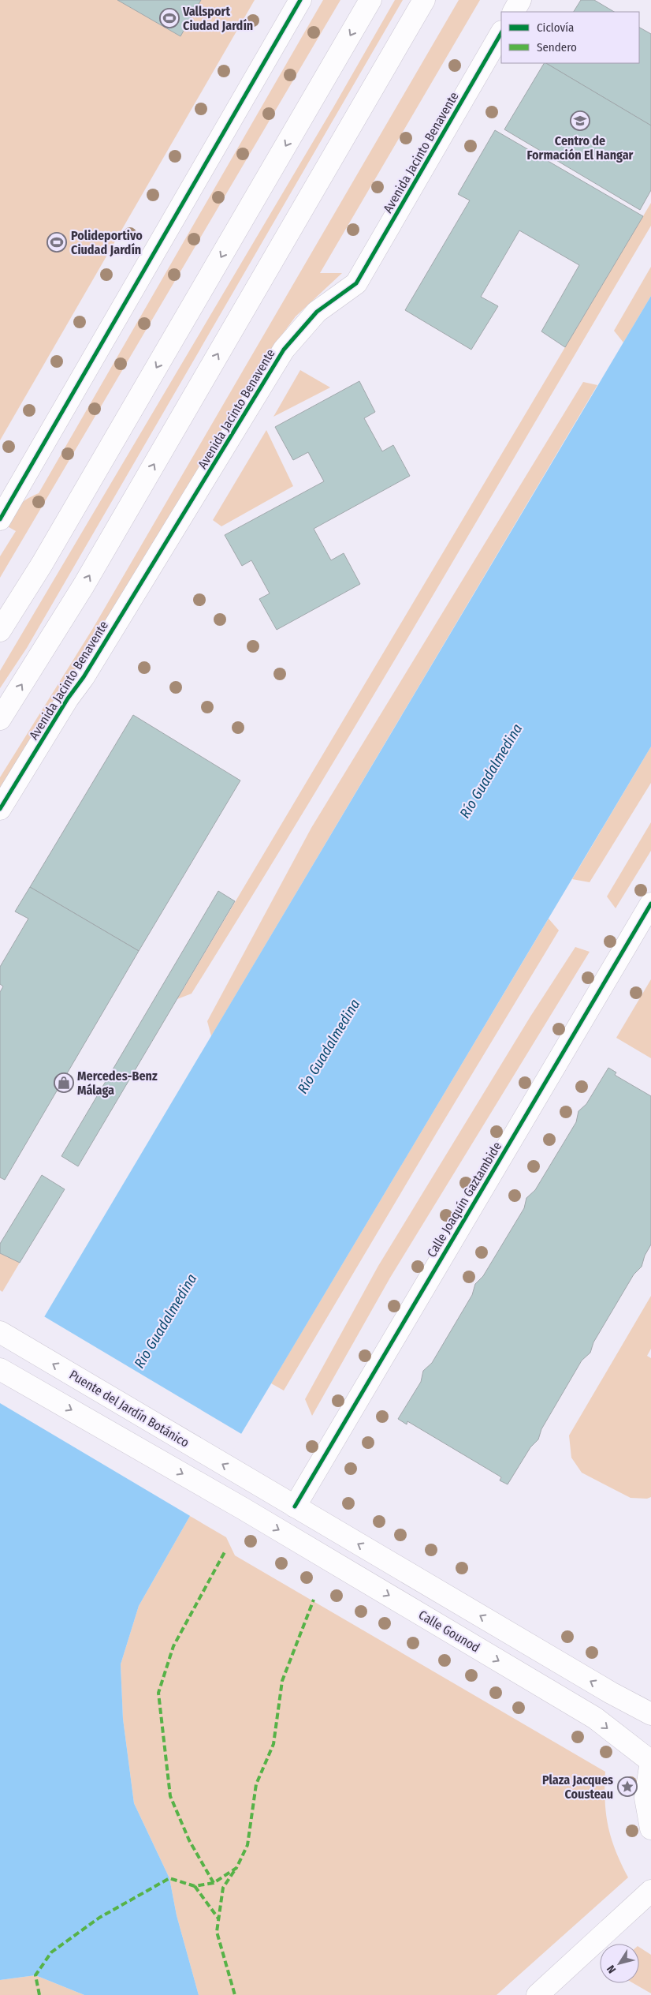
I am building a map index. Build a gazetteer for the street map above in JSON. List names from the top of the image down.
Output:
{
  "streets": {
    "main road": [
      "Avenida Jacinto Benavente",
      "Calle Joaquín Gaztambide",
      "Puente del Jardín Botánico",
      "Calle Gounod"
    ]
  },
  "crossings": [
    ["Calle Joaquín Gaztambide", "Puente del Jardín Botánico"]
  ],
  "one_way": ["Puente del Jardín Botánico"],
  "water": ["Río Guadalmedina"],
  "places": {
    "sports": ["Vallsport Ciudad Jardín", "Polideportivo Ciudad Jardín"],
    "school or university": ["Centro de Formación El Hangar"],
    "shop": ["Mercedes-Benz Málaga"],
    "place": ["Plaza Jacques Cousteau"]
  },
  "legend": ["Ciclovía", "Sendero"],
  "north": "bottom left"
}
